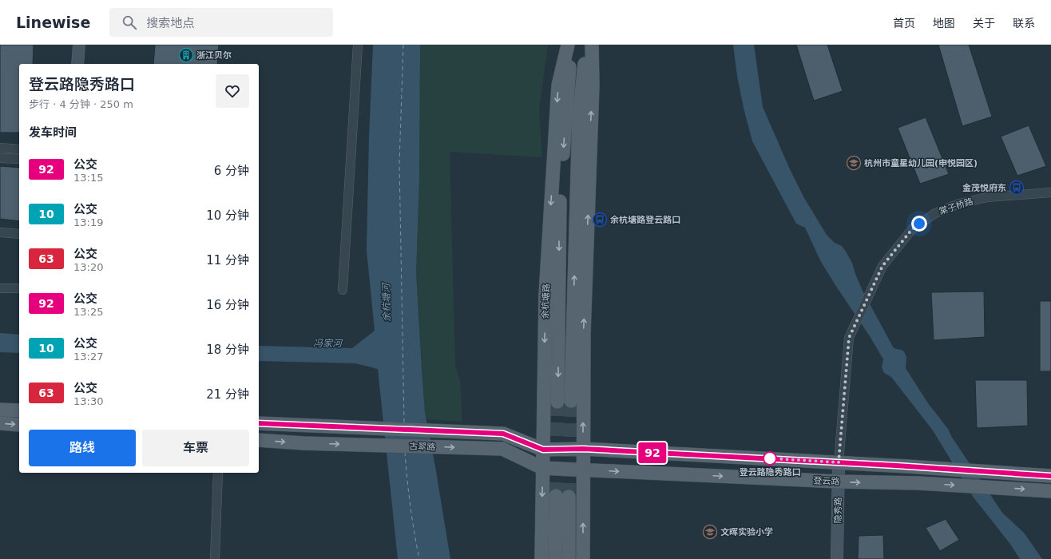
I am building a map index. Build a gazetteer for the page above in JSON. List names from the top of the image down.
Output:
{
  "streets": {
    "main road": ["余杭塘路", "古翠路", "登云路"],
    "street": ["棠子桥路", "隐秀路"]
  },
  "crossings": [
    ["棠子桥路", "隐秀路"],
    ["余杭塘路", "古翠路"],
    ["古翠路", "登云路"],
    ["登云路", "隐秀路"]
  ],
  "water": ["余杭塘河", "冯家河"],
  "places": {
    "building": ["浙江贝尔"],
    "school or university": ["杭州市童星幼儿园(申悦园区)", "文晖实验小学"],
    "bus stop": ["金茂悦府东", "余杭塘路登云路口"],
    "other": ["登云路隐秀路口"]
  },
  "lines": ["bus line 92"],
  "page": {
    "header": "Linewise",
    "search": "搜索地点",
    "nav": [
      "首页",
      "地图",
      "关于",
      "联系"
    ],
    "on_map": "92",
    "heading": [
      ["登云路隐秀路口", "步行 · 4 分钟 · 250 m"],
      "发车时间"
    ],
    "list": [
      {
        "mark": "92",
        "name": "公交",
        "note": "13:15",
        "value": "6 分钟"
      },
      {
        "mark": "10",
        "name": "公交",
        "note": "13:19",
        "value": "10 分钟"
      },
      {
        "mark": "63",
        "name": "公交",
        "note": "13:20",
        "value": "11 分钟"
      },
      {
        "mark": "92",
        "name": "公交",
        "note": "13:25",
        "value": "16 分钟"
      },
      {
        "mark": "10",
        "name": "公交",
        "note": "13:27",
        "value": "18 分钟"
      },
      {
        "mark": "63",
        "name": "公交",
        "note": "13:30",
        "value": "21 分钟"
      }
    ],
    "buttons": ["路线", "车票"]
  }
}
